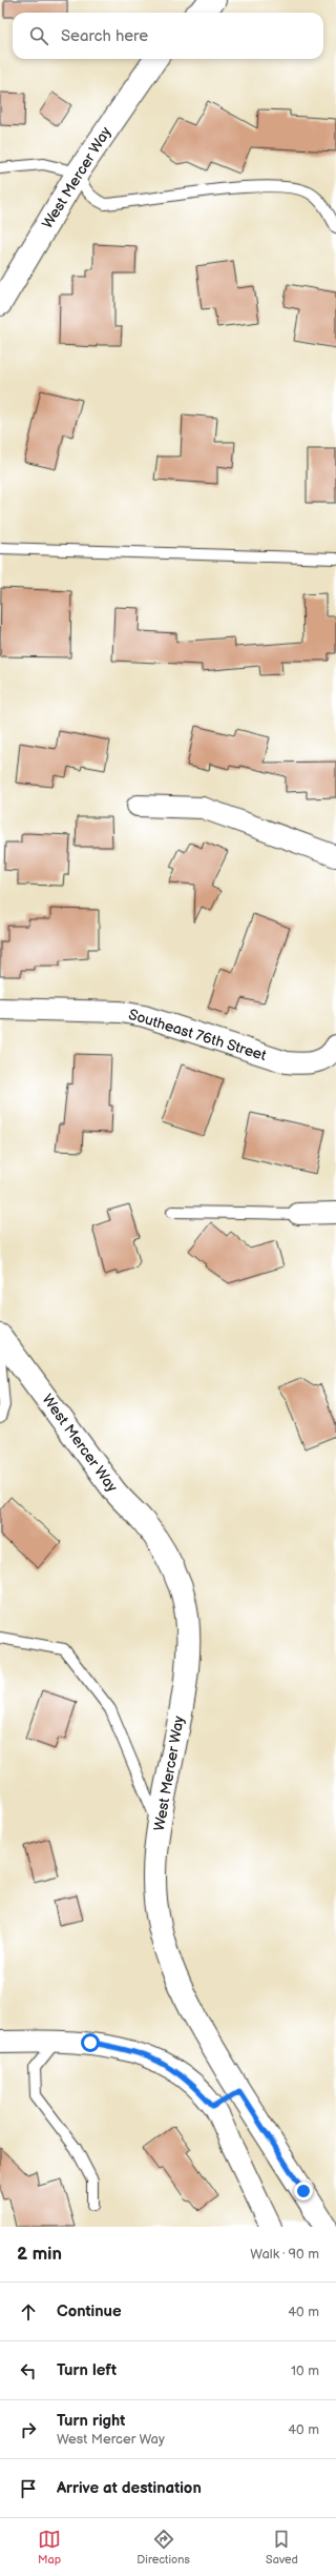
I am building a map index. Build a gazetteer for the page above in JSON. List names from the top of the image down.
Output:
{
  "streets": {
    "street": ["West Mercer Way", "Southeast 76th Street"]
  },
  "page": {
    "search": "Search here",
    "heading": ["2 min", "Walk · 90 m"],
    "list": [
      ["Continue", "40 m"],
      ["Turn left", "10 m"],
      ["Turn right", "West Mercer Way", "40 m"],
      "Arrive at destination"
    ],
    "nav": ["Map", "Directions", "Saved"]
  }
}
